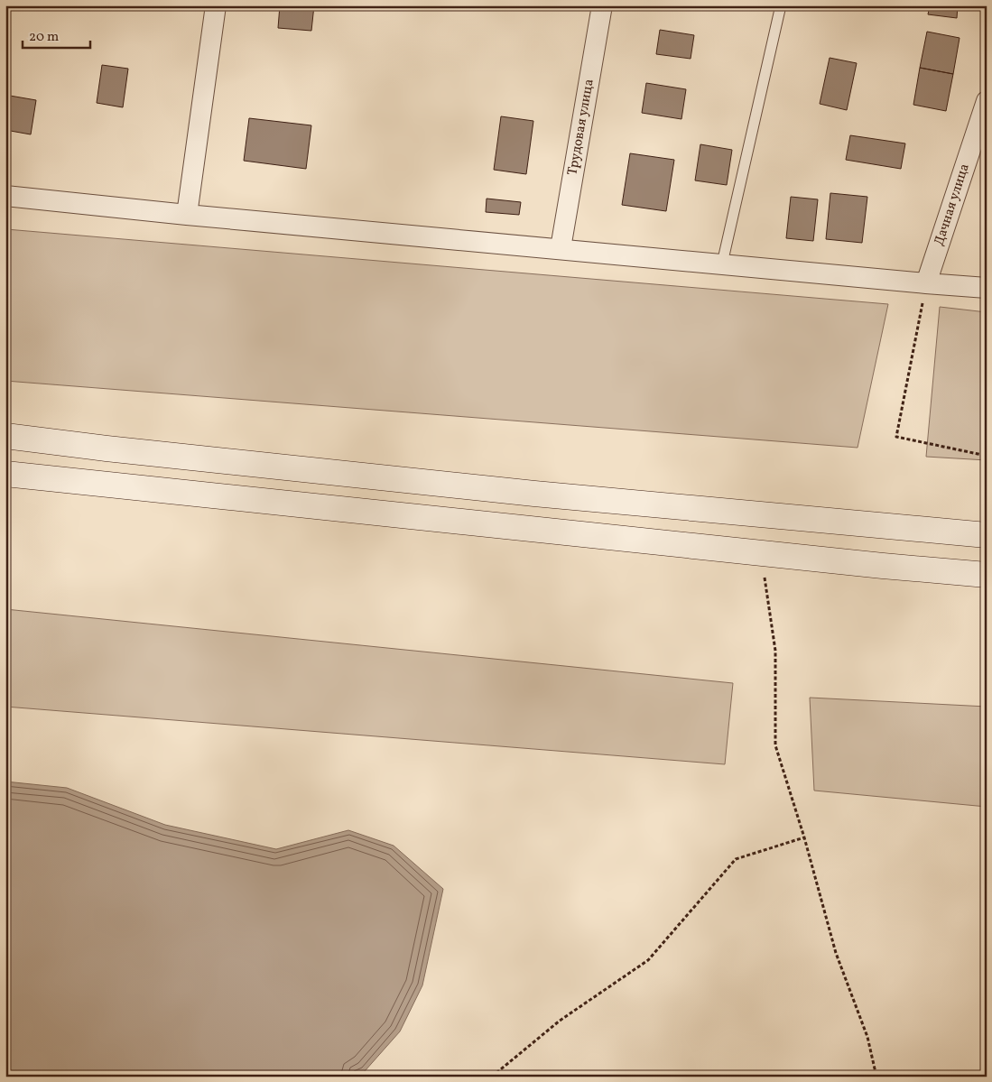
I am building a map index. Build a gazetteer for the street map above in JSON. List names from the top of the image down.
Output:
{
  "streets": {
    "street": ["Трудовая улица", "Дачная улица"]
  },
  "scale_bar": "20 m"
}
